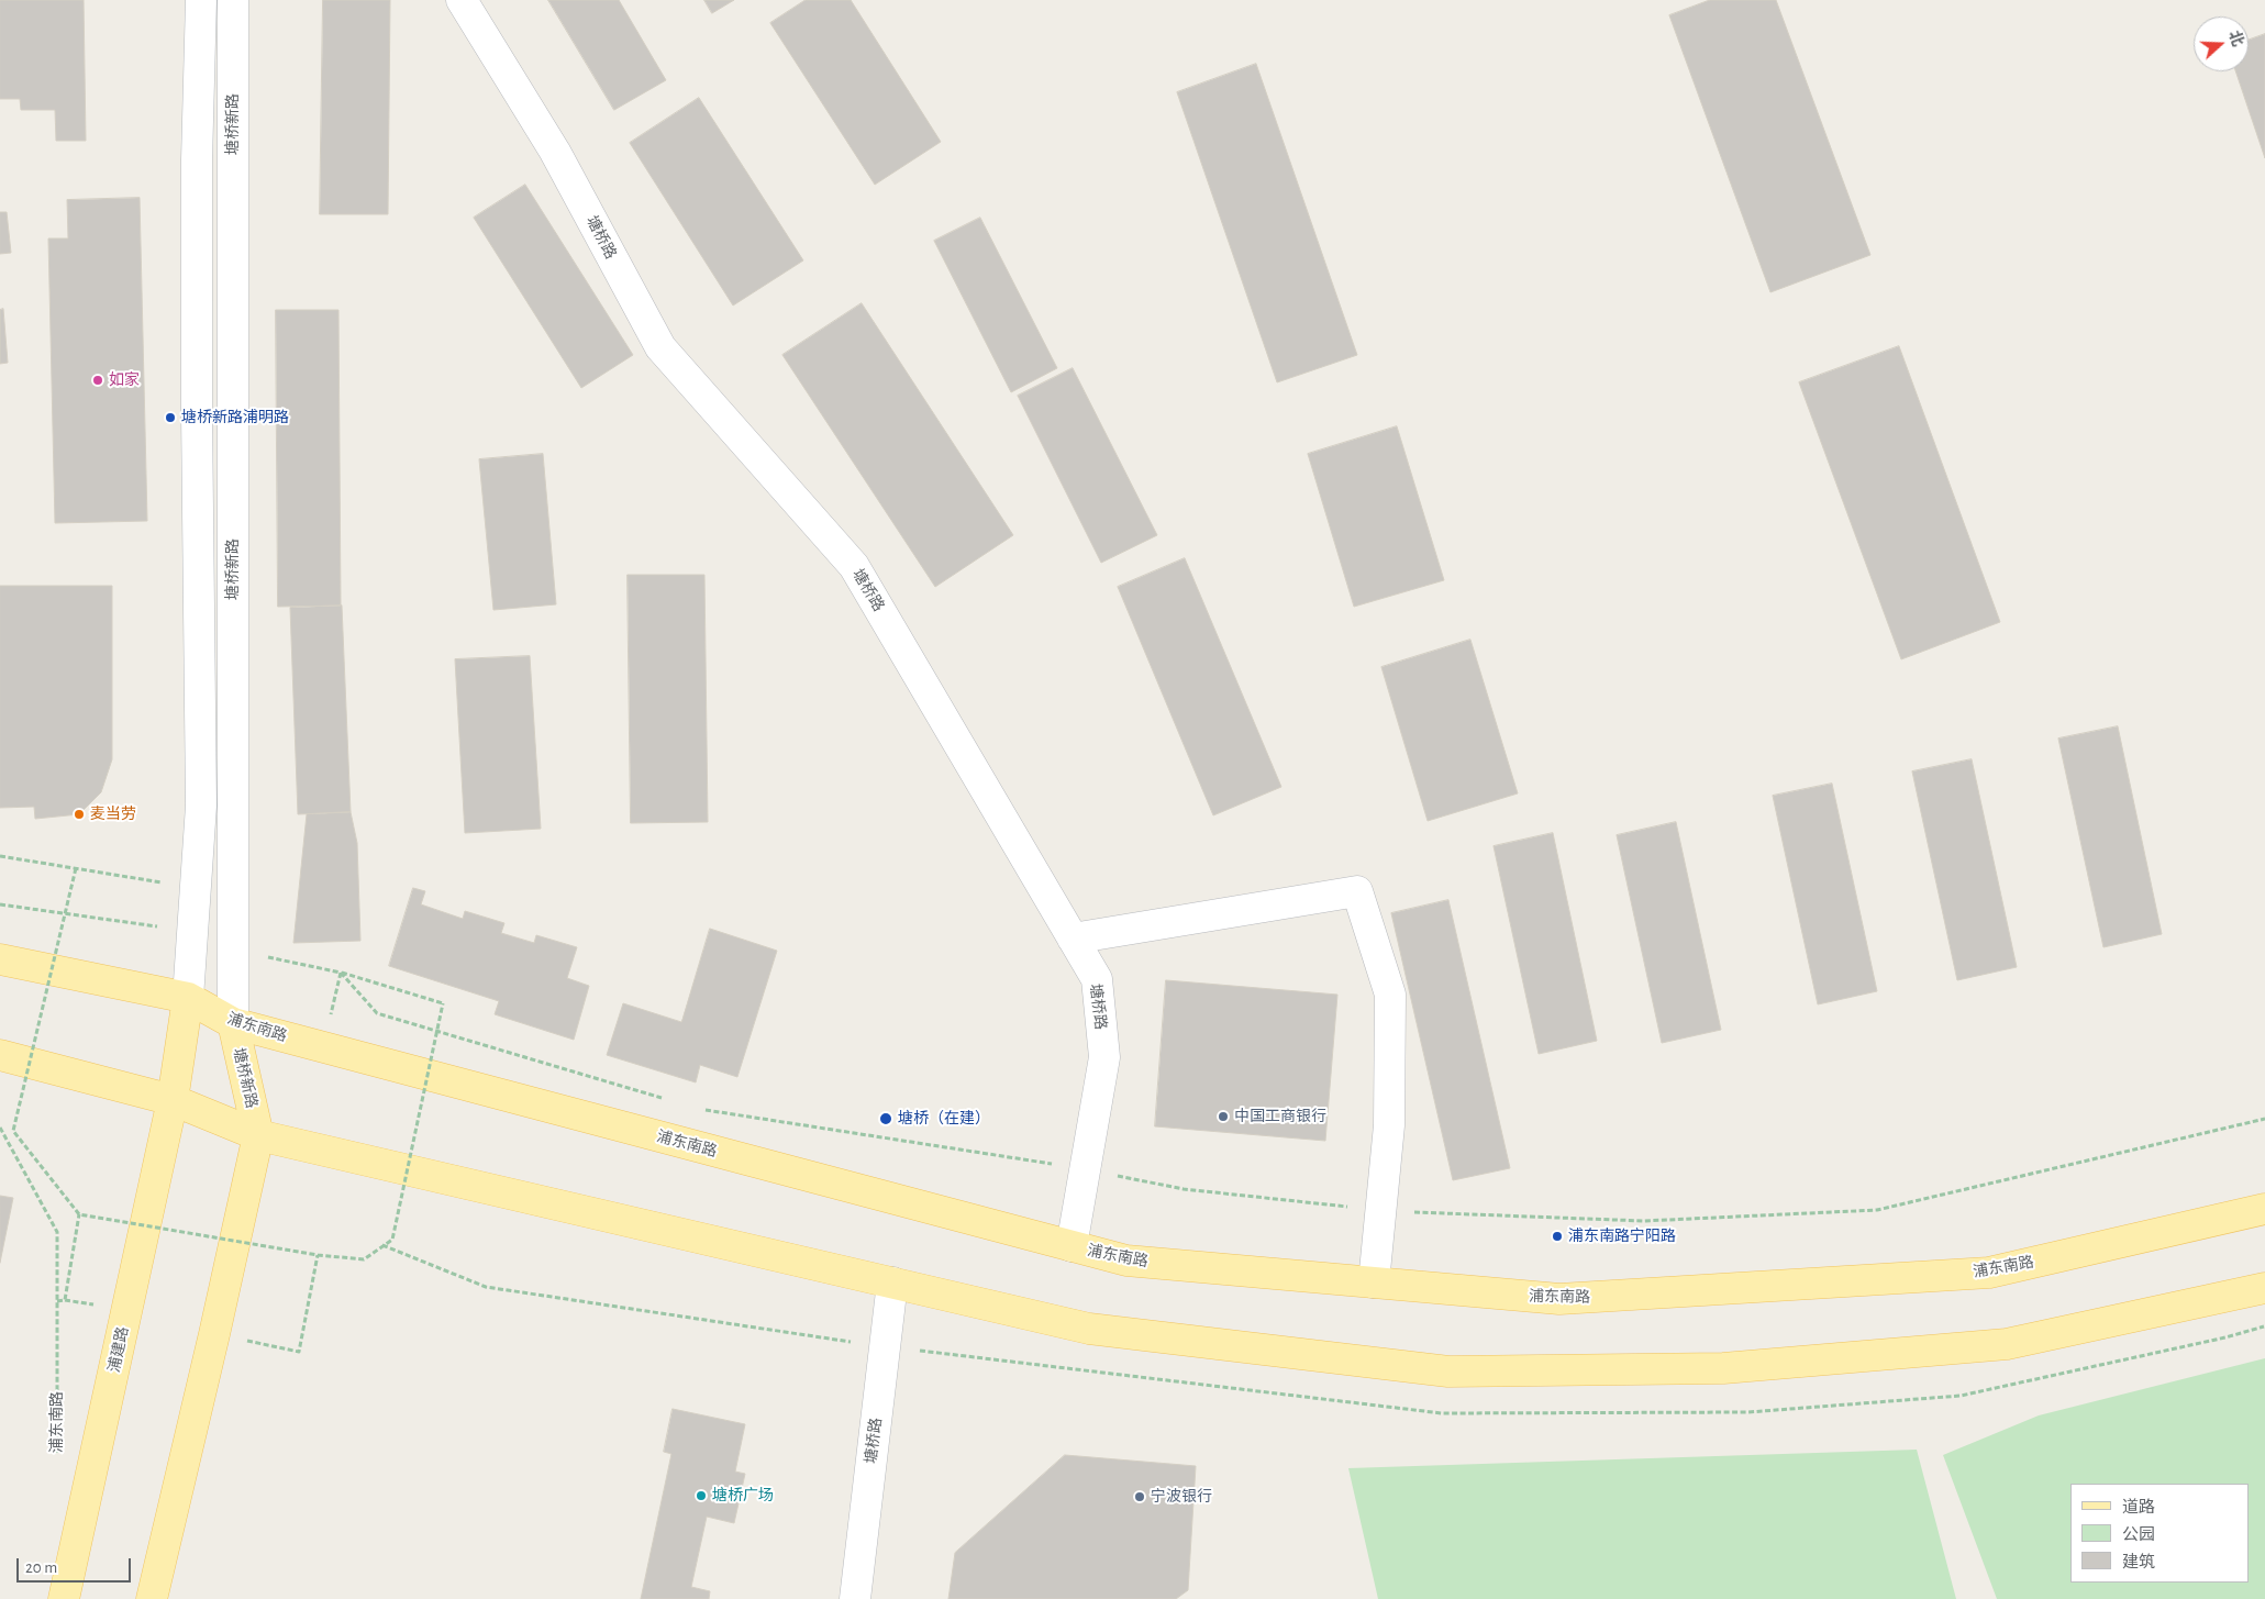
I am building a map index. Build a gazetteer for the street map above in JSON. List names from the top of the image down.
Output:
{
  "streets": {
    "main road": ["塘桥新路", "浦东南路", "浦建路"],
    "street": ["塘桥路"]
  },
  "crossings": [
    ["塘桥新路", "浦东南路"],
    ["塘桥路", "浦东南路"]
  ],
  "places": [
    "如家",
    "塘桥新路浦明路",
    "麦当劳",
    "中国工商银行",
    "塘桥（在建）",
    "浦东南路宁阳路",
    "塘桥广场",
    "宁波银行"
  ],
  "legend": ["道路", "公园", "建筑"],
  "scale_bar": "20 m",
  "north": "right"
}
